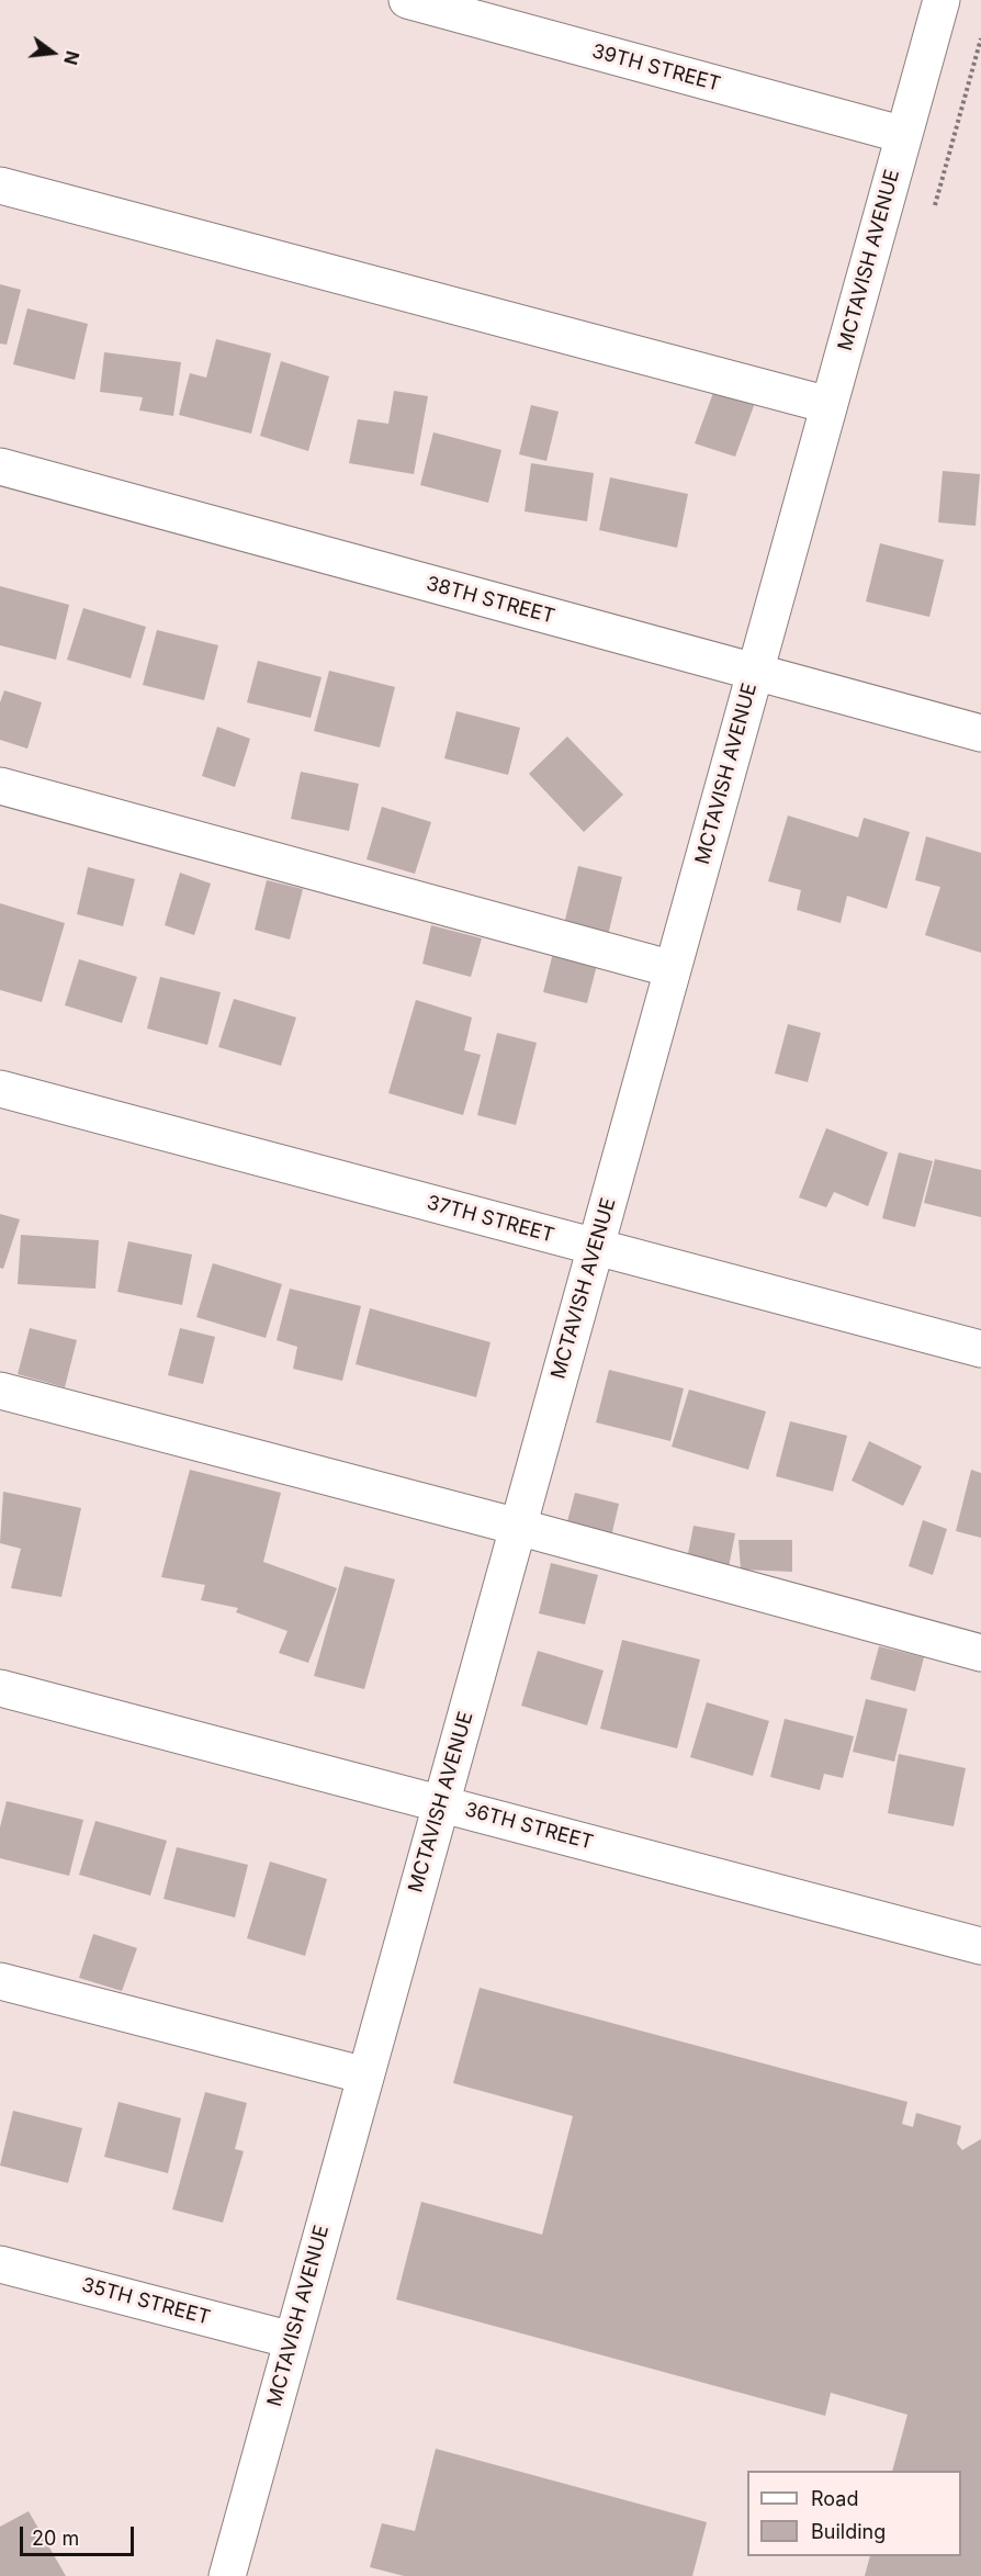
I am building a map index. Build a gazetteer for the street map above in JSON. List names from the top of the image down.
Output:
{
  "streets": {
    "street": [
      "39TH STREET",
      "MCTAVISH AVENUE",
      "38TH STREET",
      "37TH STREET",
      "36TH STREET",
      "35TH STREET"
    ]
  },
  "crossings": [
    ["39TH STREET", "MCTAVISH AVENUE"],
    ["MCTAVISH AVENUE", "38TH STREET"],
    ["MCTAVISH AVENUE", "37TH STREET"],
    ["MCTAVISH AVENUE", "36TH STREET"],
    ["MCTAVISH AVENUE", "35TH STREET"]
  ],
  "legend": ["Road", "Building"],
  "scale_bar": "20 m",
  "north": "right"
}
